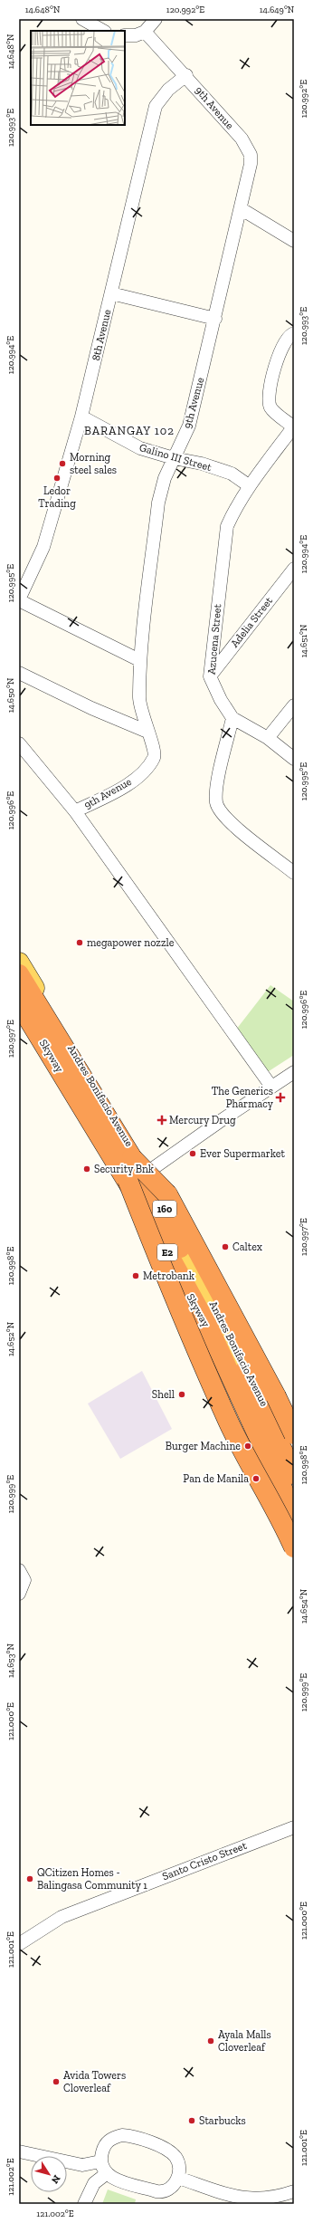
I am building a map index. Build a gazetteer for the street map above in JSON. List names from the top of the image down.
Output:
{
  "streets": {
    "highway": ["Skyway", "E2"],
    "main road": ["Andres Bonifacio Avenue", "160"],
    "street": [
      "9th Avenue",
      "8th Avenue",
      "Galino III Street",
      "Adelia Street",
      "Azucena Street",
      "Santo Cristo Street"
    ]
  },
  "crossings": [
    ["9th Avenue", "8th Avenue"],
    ["9th Avenue", "Galino III Street"],
    ["8th Avenue", "Galino III Street"],
    ["Galino III Street", "Azucena Street"],
    ["Adelia Street", "Azucena Street"]
  ],
  "districts": ["BARANGAY 102"],
  "places": {
    "other": [
      "Morning steel sales",
      "Ledor Trading",
      "megapower nozzle",
      "Ever Supermarket",
      "Security Bnk",
      "Caltex",
      "Metrobank",
      "Shell",
      "Burger Machine",
      "Pan de Manila",
      "QCitizen Homes - Balingasa Community 1",
      "Ayala Malls Cloverleaf",
      "Avida Towers Cloverleaf",
      "Starbucks"
    ],
    "health": ["The Generics Pharmacy", "Mercury Drug"]
  },
  "north": "bottom right",
  "coordinates": [
    "14.648°N",
    "120.992°E",
    "14.649°N",
    "120.993°E",
    "120.994°E",
    "120.995°E",
    "14.651°N",
    "14.650°N",
    "120.996°E",
    "120.997°E",
    "120.998°E",
    "14.652°N",
    "120.999°E",
    "14.654°N",
    "14.653°N",
    "121.000°E",
    "121.001°E",
    "121.002°E"
  ]
}
